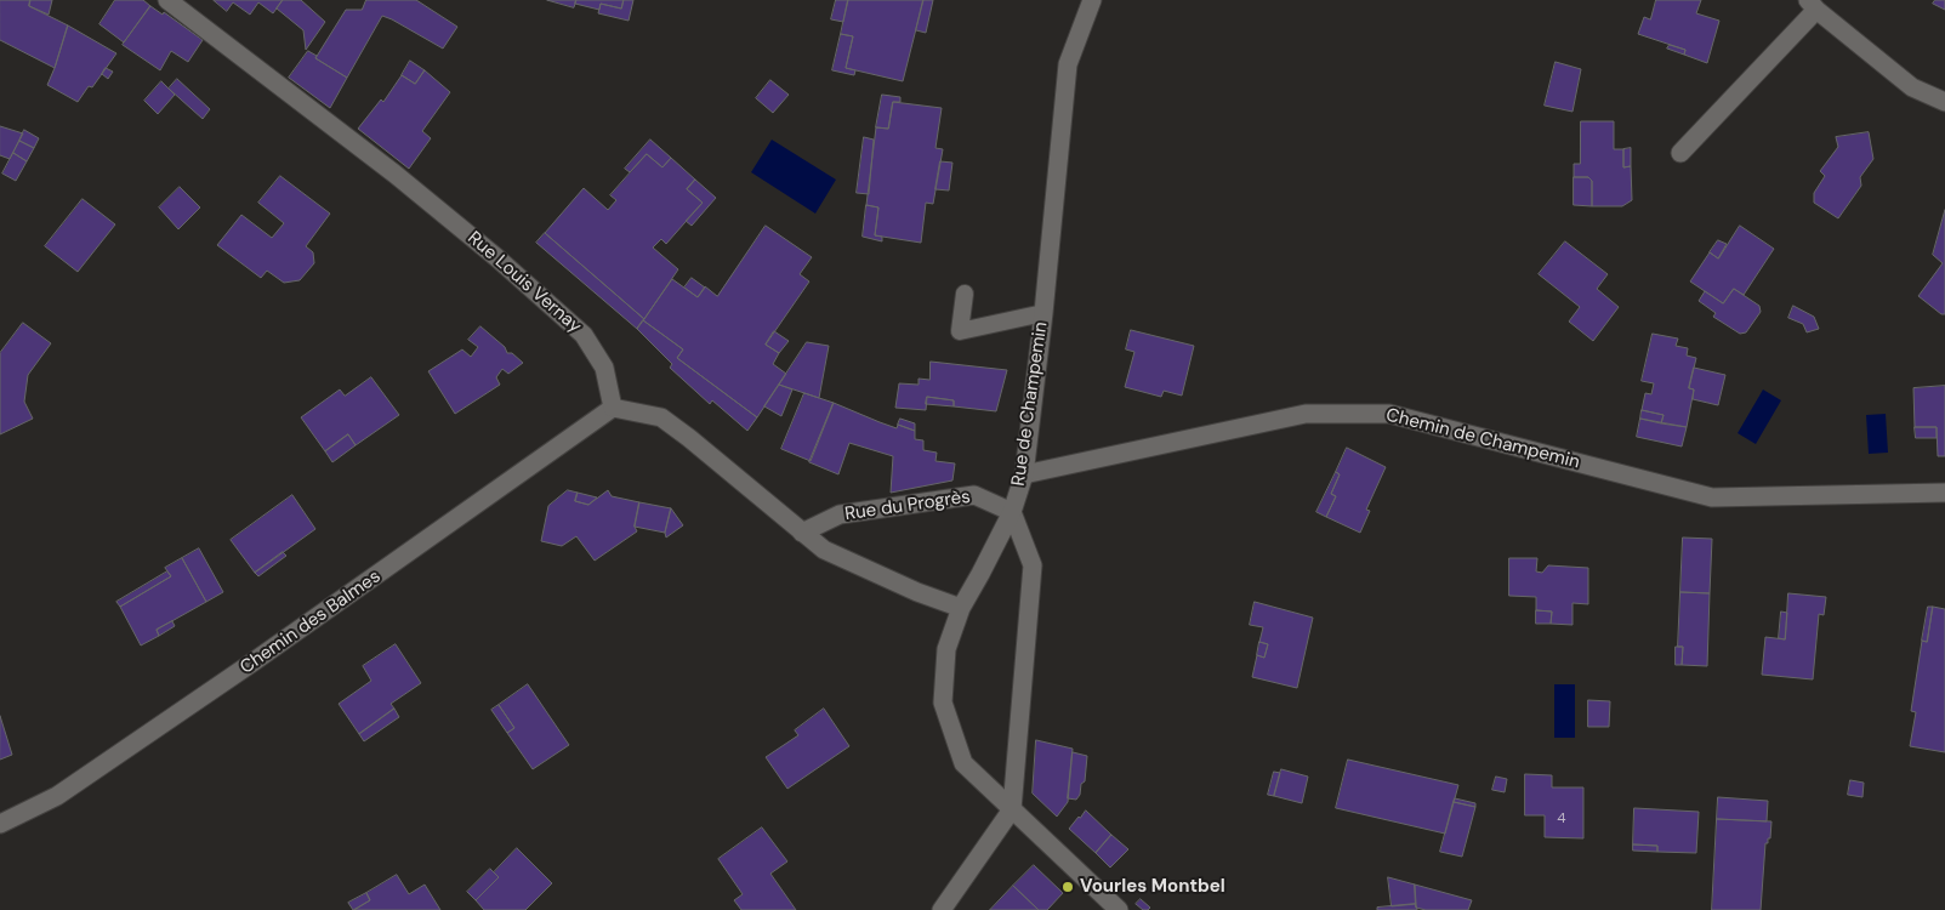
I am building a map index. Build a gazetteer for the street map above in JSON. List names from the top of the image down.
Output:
{
  "streets": {
    "street": [
      "Rue Louis Vernay",
      "Rue de Champemin",
      "Chemin de Champemin",
      "Rue du Progrès",
      "Chemin des Balmes"
    ]
  },
  "crossings": [
    ["Rue Louis Vernay", "Chemin des Balmes"],
    ["Rue de Champemin", "Chemin de Champemin"],
    ["Rue de Champemin", "Rue du Progrès"]
  ],
  "places": ["Vourles Montbel"],
  "house_numbers": ["4"]
}
